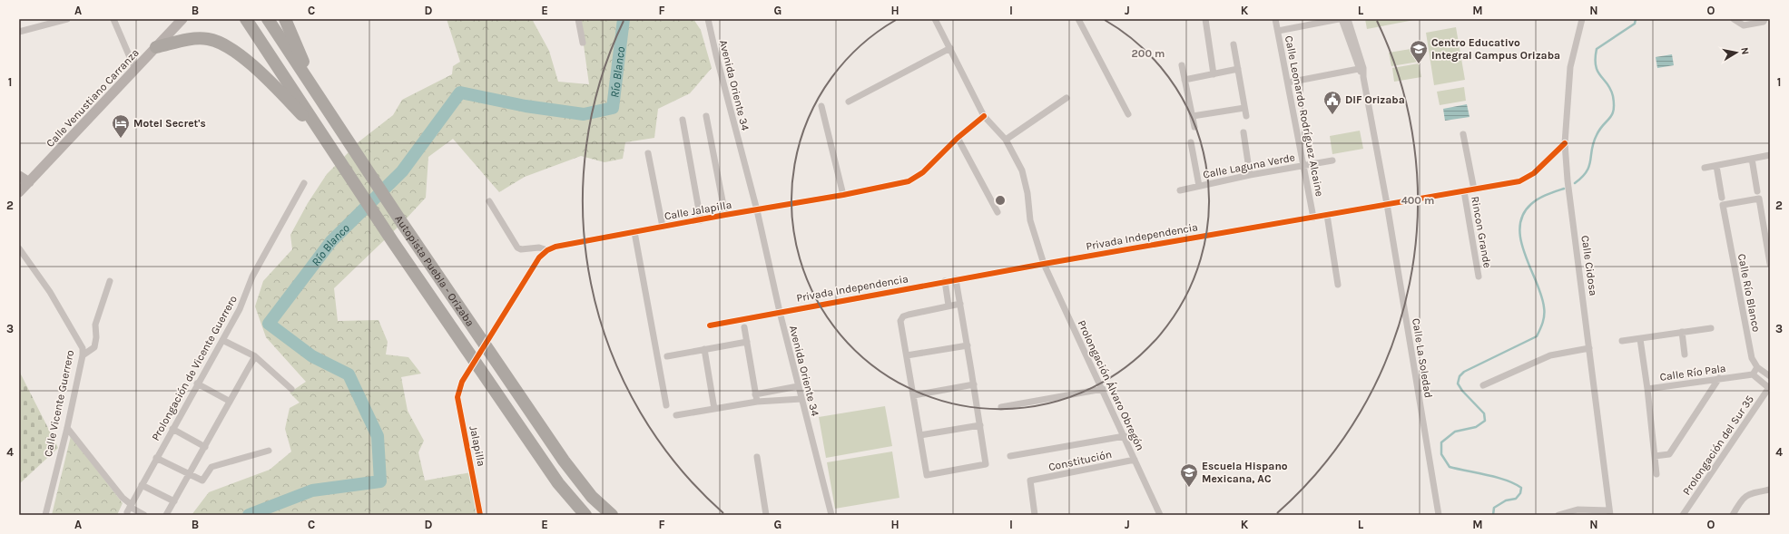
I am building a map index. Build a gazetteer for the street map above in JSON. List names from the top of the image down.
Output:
{
  "streets": {
    "highway": ["Autopista Puebla - Orizaba"],
    "street": [
      "Avenida Oriente 34",
      "Calle Venustiano Carranza",
      "Calle Leonardo Rodríguez Alcaine",
      "Calle Laguna Verde",
      "Calle Jalapilla",
      "Rincon Grande",
      "Privada Independencia",
      "Calle Cidosa",
      "Calle Río Blanco",
      "Calle La Soledad",
      "Prolongación de Vicente Guerrero",
      "Calle Río Pala",
      "Prolongación Álvaro Obregón",
      "Calle Vicente Guerrero",
      "Prolongación del Sur 35",
      "Jalapilla",
      "Constitución"
    ]
  },
  "crossings": [
    ["Avenida Oriente 34", "Calle Jalapilla"],
    ["Avenida Oriente 34", "Privada Independencia"],
    ["Calle Leonardo Rodríguez Alcaine", "Calle Laguna Verde"],
    ["Calle Leonardo Rodríguez Alcaine", "Privada Independencia"],
    ["Calle Jalapilla", "Prolongación Álvaro Obregón"],
    ["Calle Jalapilla", "Jalapilla"],
    ["Rincon Grande", "Privada Independencia"],
    ["Privada Independencia", "Calle Cidosa"],
    ["Privada Independencia", "Calle La Soledad"],
    ["Privada Independencia", "Prolongación Álvaro Obregón"],
    ["Prolongación Álvaro Obregón", "Constitución"]
  ],
  "water": ["Río Blanco"],
  "places": {
    "school or university": ["Centro Educativo Integral Campus Orizaba", "Escuela Hispano Mexicana, AC"],
    "public building": ["DIF Orizaba"],
    "hotel": ["Motel Secret's"]
  },
  "north": "right",
  "grid": {
    "columns": [
      "A",
      "B",
      "C",
      "D",
      "E",
      "F",
      "G",
      "H",
      "I",
      "J",
      "K",
      "L",
      "M",
      "N",
      "O"
    ],
    "rows": [
      "1",
      "2",
      "3",
      "4"
    ]
  },
  "rings": ["200 m", "400 m"]
}
